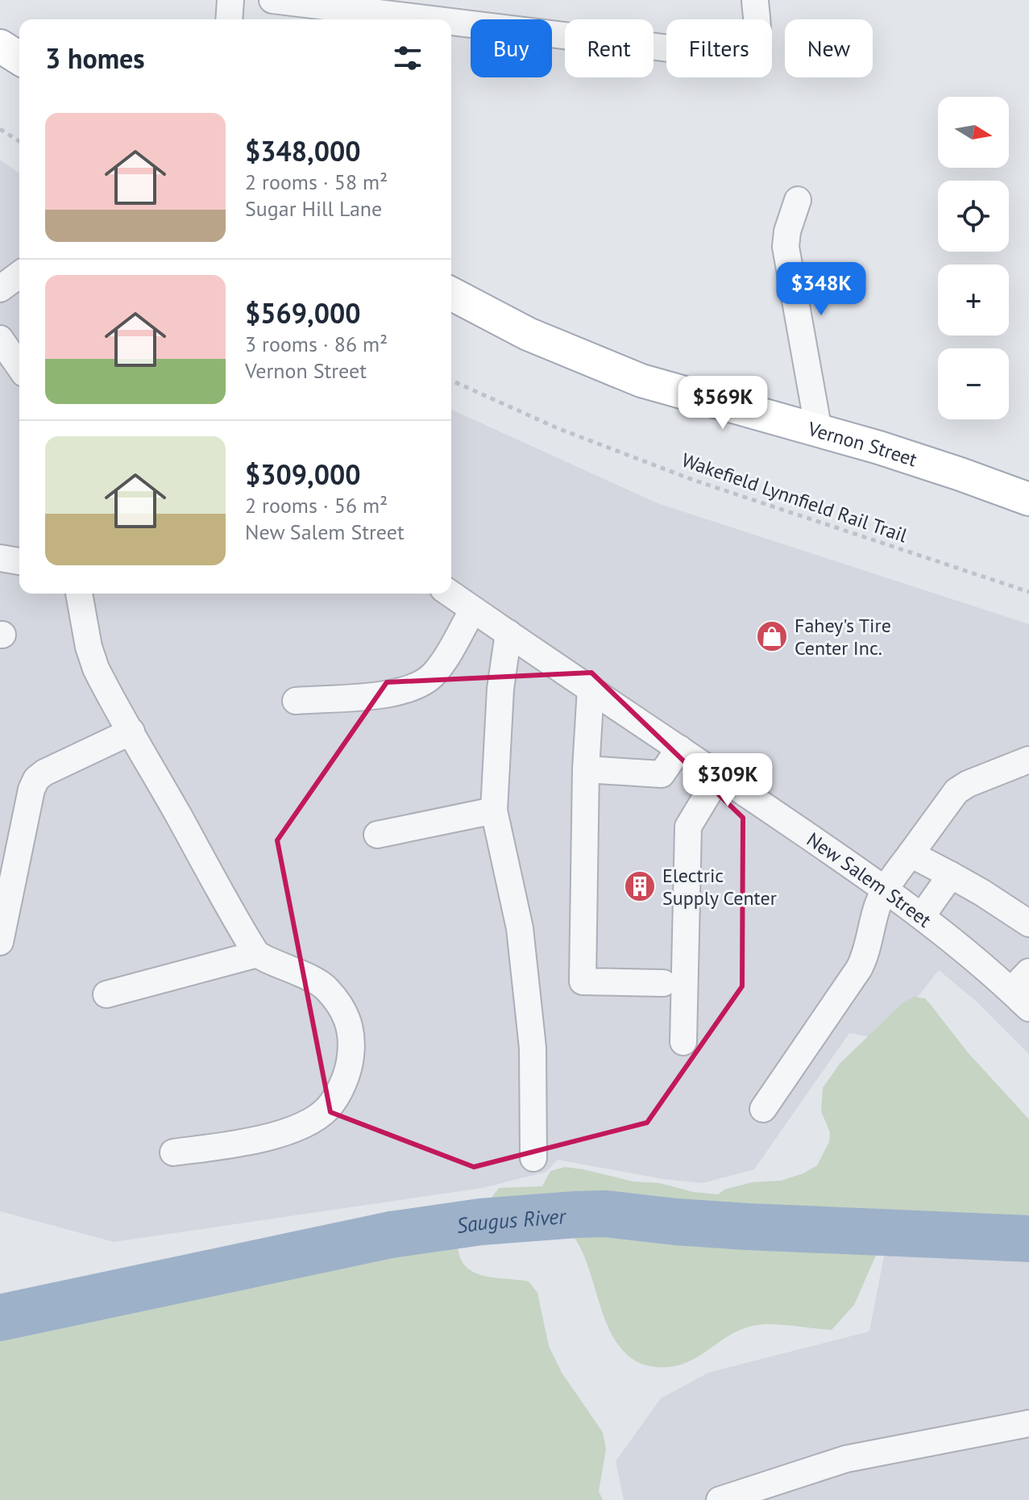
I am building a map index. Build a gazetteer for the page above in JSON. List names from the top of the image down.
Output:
{
  "streets": {
    "main road": ["Vernon Street"],
    "street": ["New Salem Street"],
    "path": ["Wakefield Lynnfield Rail Trail"]
  },
  "water": ["Saugus River"],
  "places": {
    "shop": ["Fahey's Tire Center Inc."],
    "building": ["Electric Supply Center"]
  },
  "north": "right",
  "page": {
    "chip": [
      "Buy",
      "Rent",
      "Filters",
      "New"
    ],
    "heading": "3 homes",
    "map_buttons": ["+", "−"],
    "list": [
      {
        "name": "$348,000",
        "note": "2 rooms · 58 m² · Sugar Hill Lane"
      },
      {
        "name": "$569,000",
        "note": "3 rooms · 86 m² · Vernon Street"
      },
      {
        "name": "$309,000",
        "note": "2 rooms · 56 m² · New Salem Street"
      }
    ],
    "price": ["$348K", "$569K", "$309K"]
  }
}
